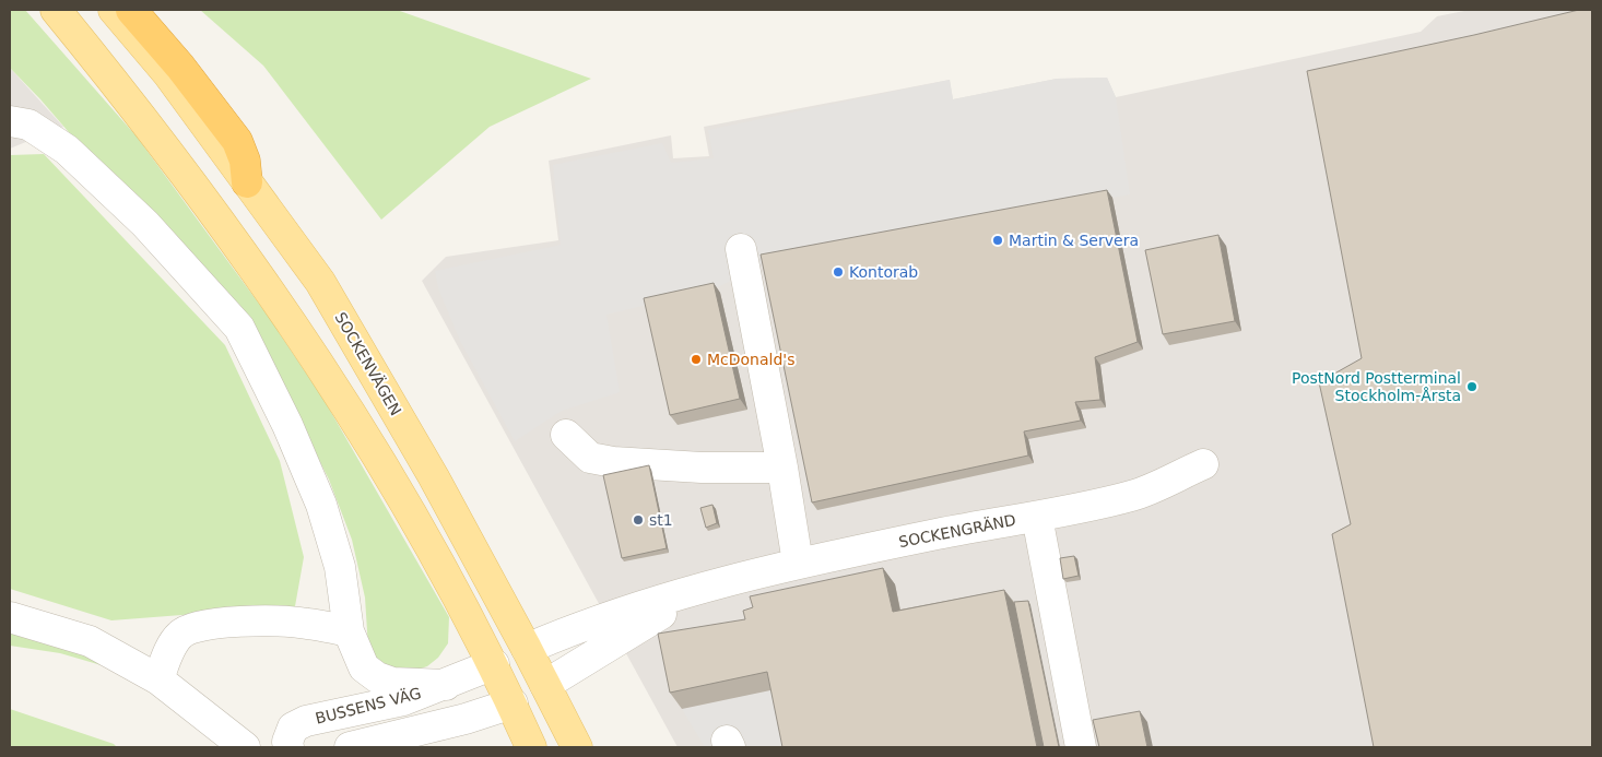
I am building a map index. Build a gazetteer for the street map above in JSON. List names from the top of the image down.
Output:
{
  "streets": {
    "main road": ["SOCKENVÄGEN"],
    "street": ["SOCKENGRÄND", "BUSSENS VÄG"]
  },
  "crossings": [
    ["SOCKENVÄGEN", "SOCKENGRÄND"]
  ],
  "places": [
    "Martin & Servera",
    "Kontorab",
    "McDonald's",
    "PostNord Postterminal Stockholm-Årsta",
    "st1"
  ]
}
